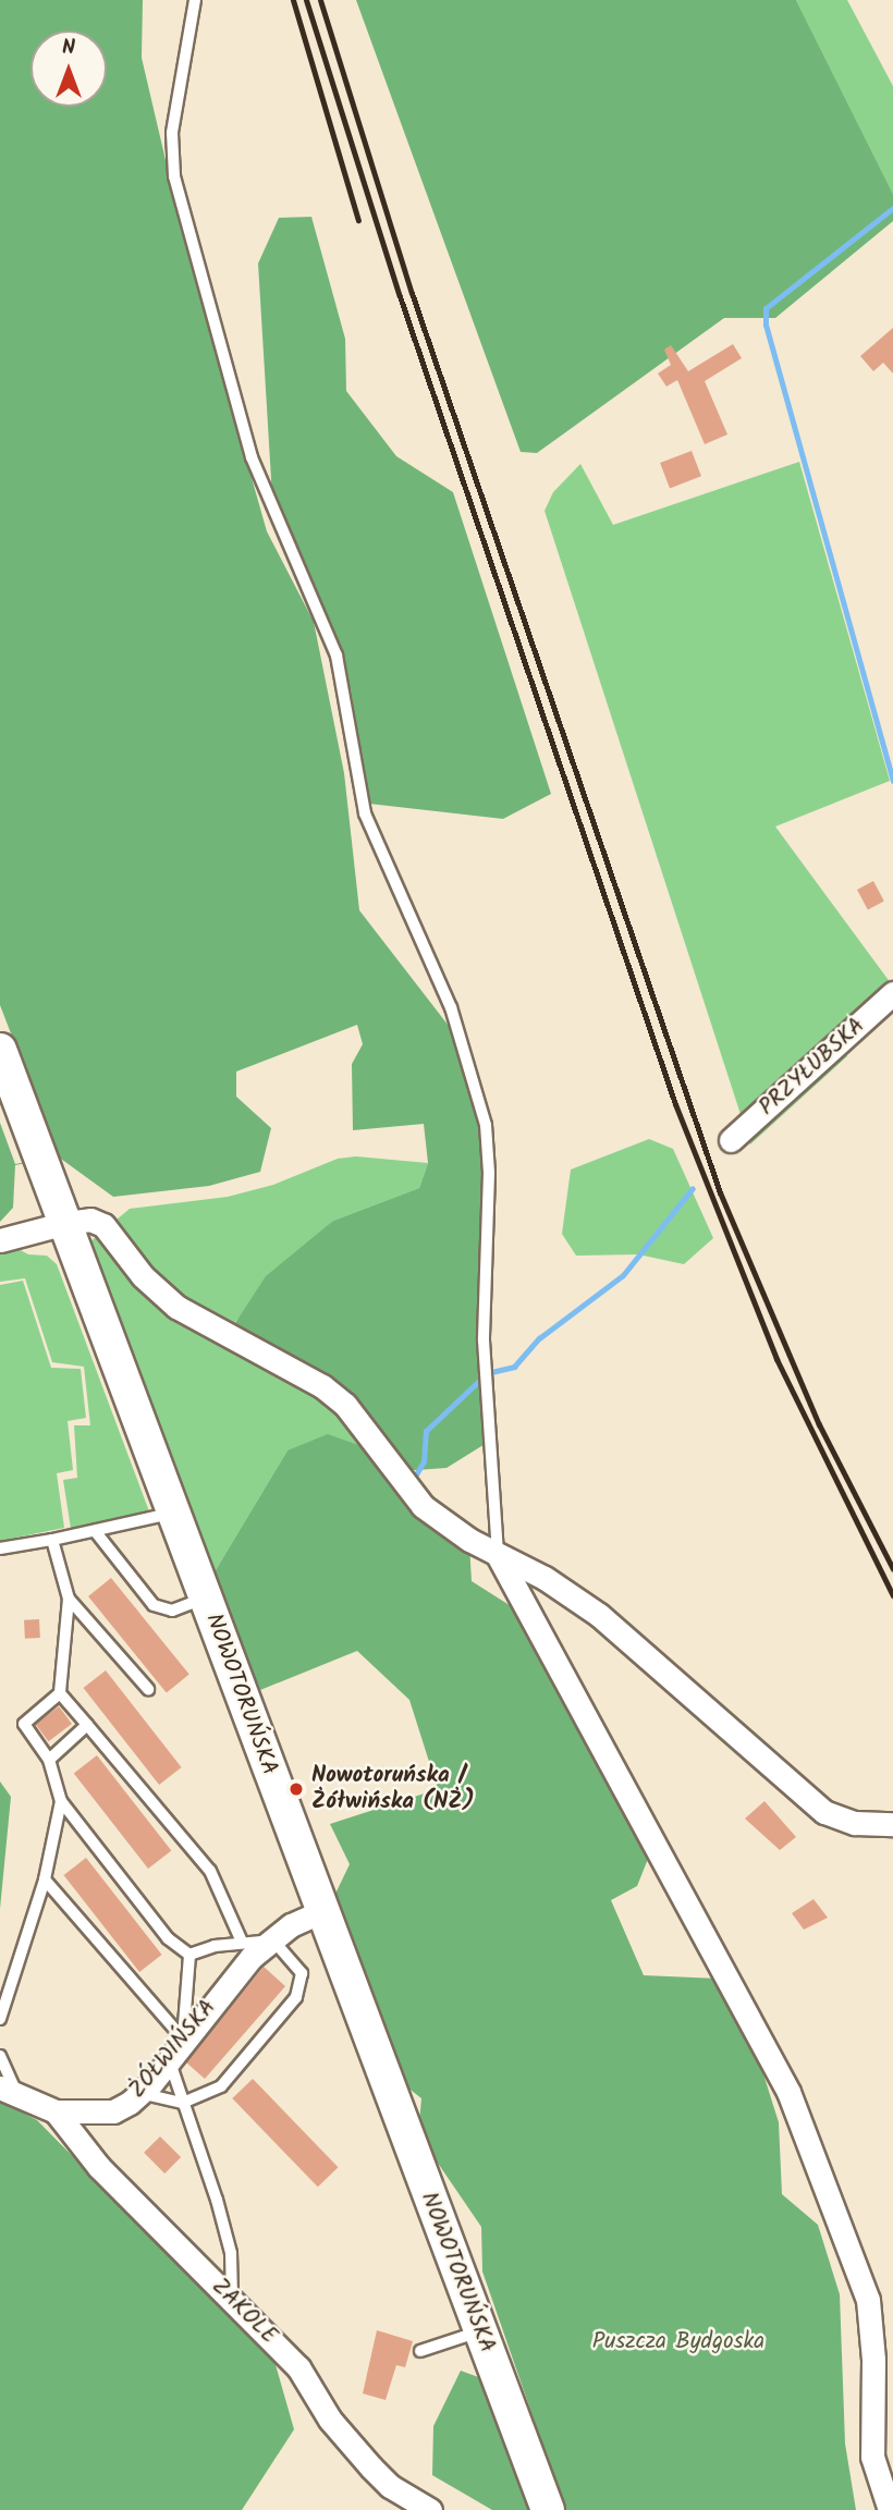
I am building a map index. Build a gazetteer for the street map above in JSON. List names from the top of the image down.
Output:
{
  "streets": {
    "main road": ["NOWOTORUŃSKA"],
    "street": ["PRZYŁUBSKA", "ŻÓŁWIŃSKA", "ZAKOLE"]
  },
  "crossings": [
    ["NOWOTORUŃSKA", "ŻÓŁWIŃSKA"],
    ["ŻÓŁWIŃSKA", "ZAKOLE"]
  ],
  "parks": ["Puszcza Bydgoska"],
  "places": ["Nowotoruńska / Żółwińska (NŻ)"],
  "north": "top"
}
